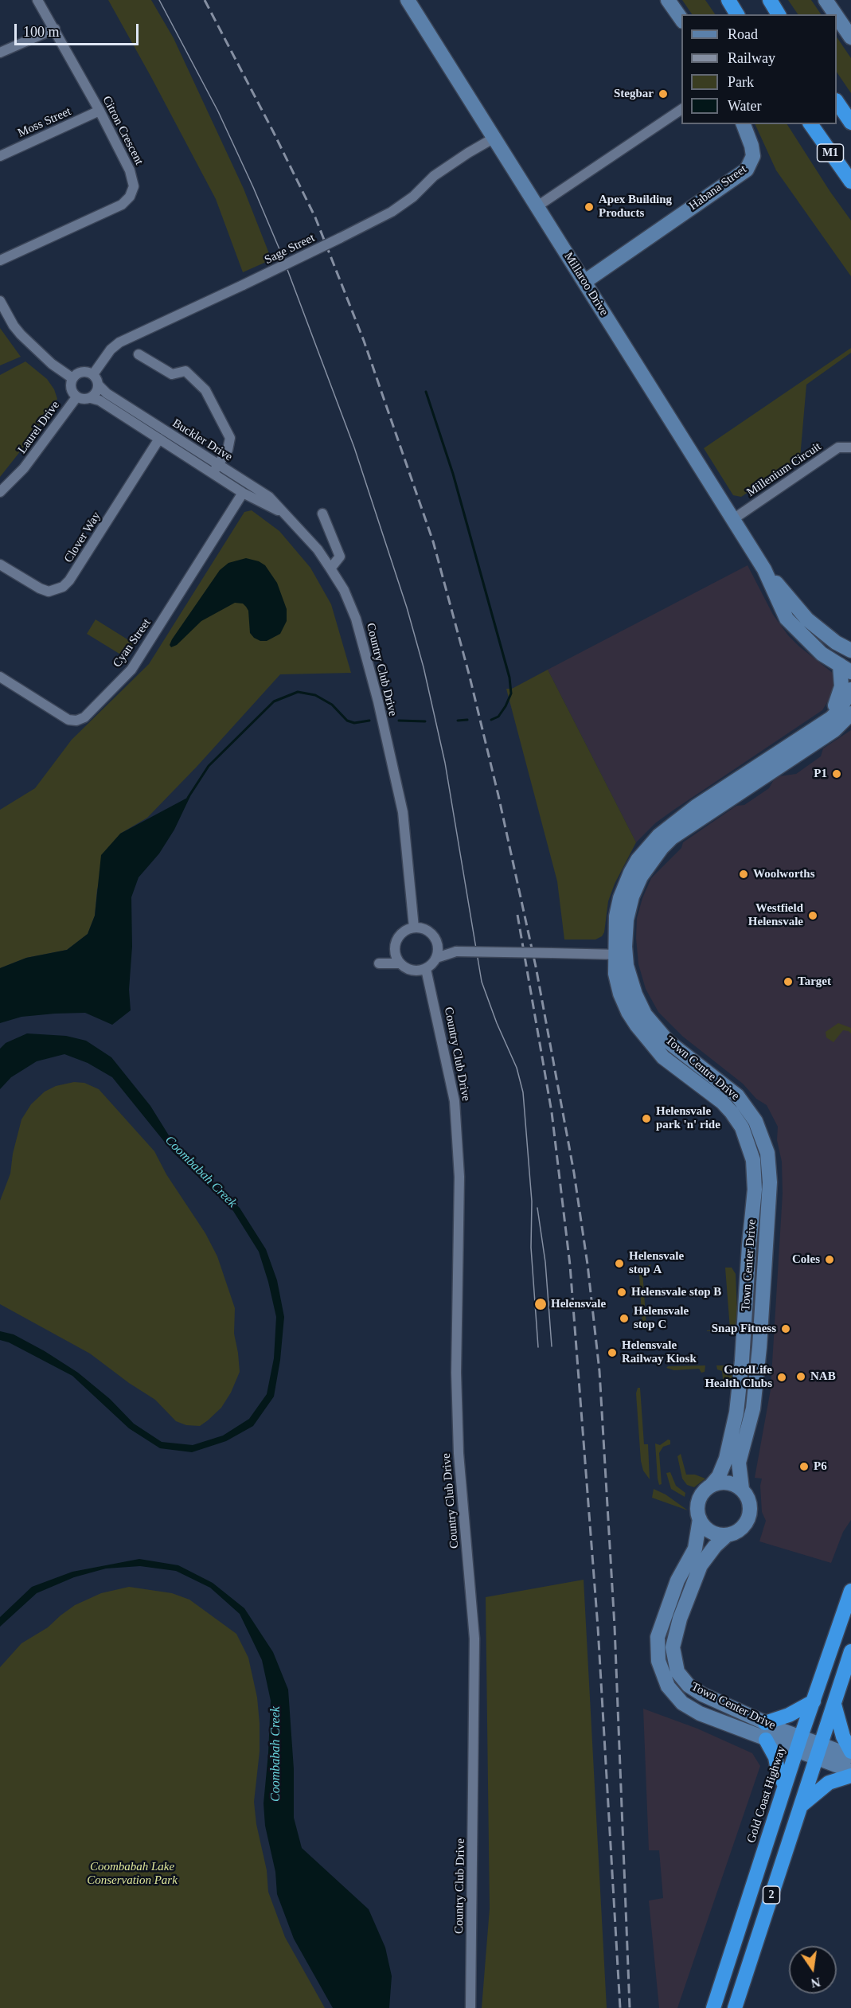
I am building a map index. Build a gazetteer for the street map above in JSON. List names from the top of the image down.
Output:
{
  "streets": {
    "highway": ["M1", "Gold Coast Highway", "2"],
    "street": [
      "Moss Street",
      "Citron Crescent",
      "Habana Street",
      "Sage Street",
      "Millaroo Drive",
      "Laurel Drive",
      "Buckler Drive",
      "Millenium Circuit",
      "Clover Way",
      "Cyan Street",
      "Country Club Drive",
      "Town Centre Drive",
      "Town Center Drive"
    ]
  },
  "crossings": [
    ["Moss Street", "Citron Crescent"],
    ["Habana Street", "Millaroo Drive"],
    ["Sage Street", "Millaroo Drive"],
    ["Sage Street", "Laurel Drive"],
    ["Sage Street", "Buckler Drive"],
    ["Millaroo Drive", "Millenium Circuit"],
    ["Laurel Drive", "Buckler Drive"],
    ["Buckler Drive", "Clover Way"],
    ["Buckler Drive", "Cyan Street"],
    ["Buckler Drive", "Country Club Drive"],
    ["Town Centre Drive", "Town Center Drive"],
    ["Town Center Drive", "Gold Coast Highway"],
    ["Town Center Drive", "2"]
  ],
  "water": ["Coombabah Creek"],
  "parks": ["Coombabah Lake Conservation Park"],
  "places": [
    "Stegbar",
    "Apex Building Products",
    "P1",
    "Woolworths",
    "Westfield Helensvale",
    "Target",
    "Helensvale park 'n' ride",
    "Coles",
    "Helensvale stop A",
    "Helensvale stop B",
    "Helensvale",
    "Helensvale stop C",
    "Snap Fitness",
    "Helensvale Railway Kiosk",
    "NAB",
    "GoodLife Health Clubs",
    "P6"
  ],
  "legend": [
    "Road",
    "Railway",
    "Park",
    "Water"
  ],
  "scale_bar": "100 m",
  "north": "bottom"
}
